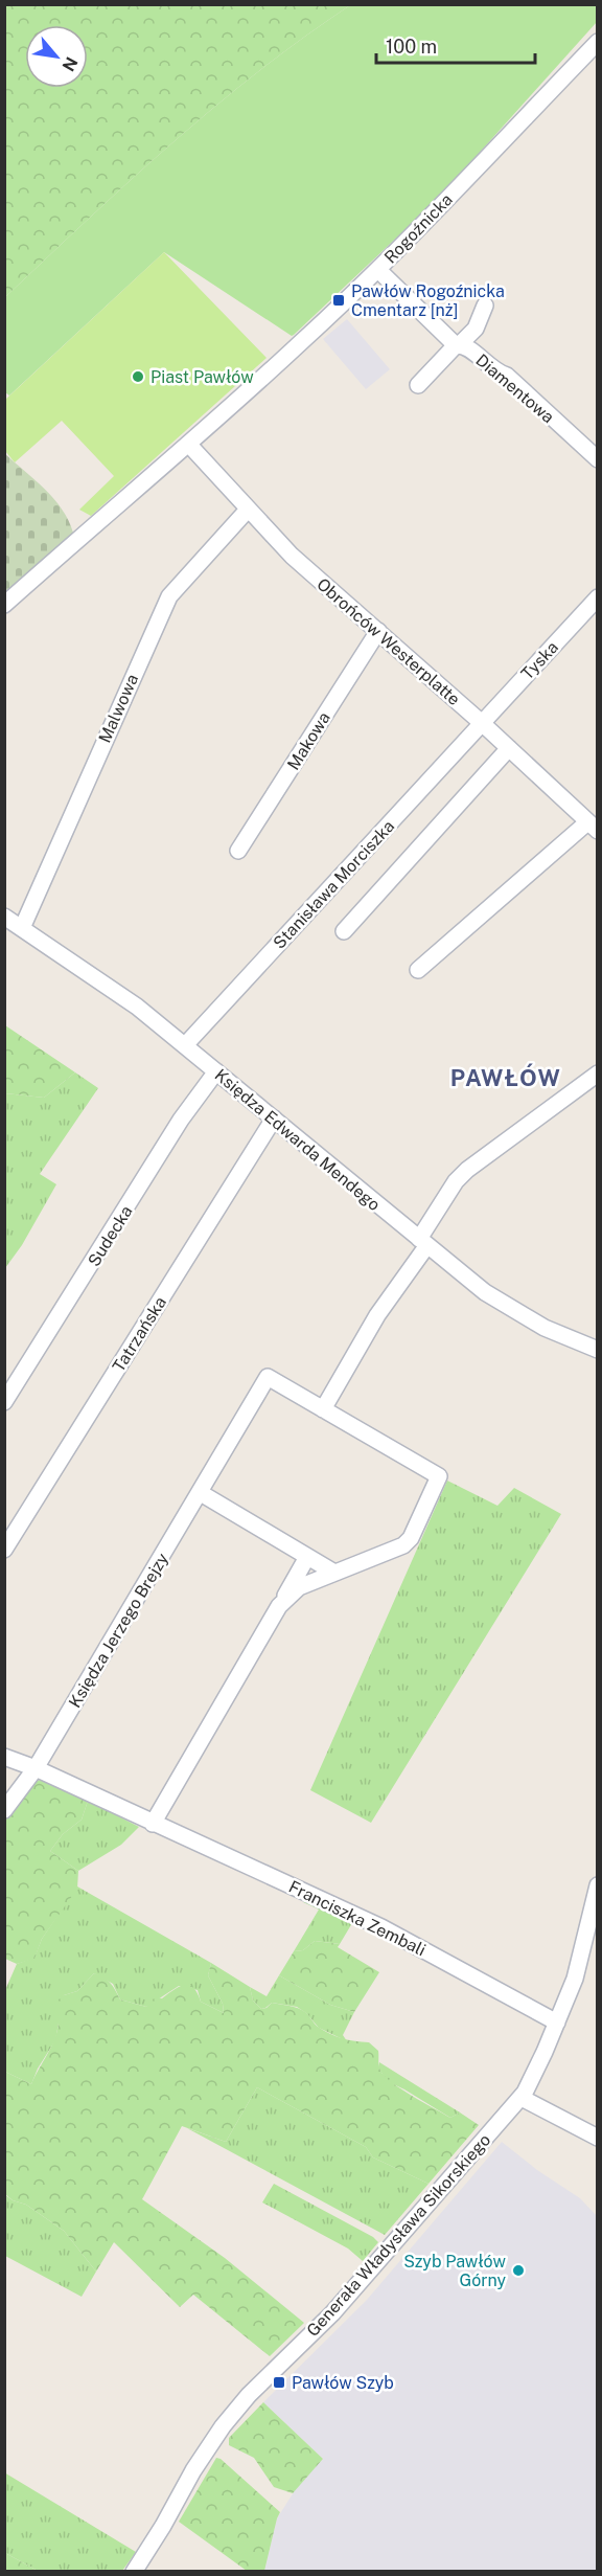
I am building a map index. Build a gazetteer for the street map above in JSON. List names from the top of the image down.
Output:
{
  "streets": {
    "street": [
      "Rogoźnicka",
      "Diamentowa",
      "Obrońców Westerplatte",
      "Tyska",
      "Malwowa",
      "Makowa",
      "Stanisława Morciszka",
      "Księdza Edwarda Mendego",
      "Sudecka",
      "Tatrzańska",
      "Księdza Jerzego Brejzy",
      "Franciszka Zembali",
      "Generała Władysława Sikorskiego"
    ]
  },
  "crossings": [
    ["Rogoźnicka", "Diamentowa"],
    ["Rogoźnicka", "Obrońców Westerplatte"],
    ["Obrońców Westerplatte", "Tyska"],
    ["Obrońców Westerplatte", "Malwowa"],
    ["Obrońców Westerplatte", "Makowa"],
    ["Obrońców Westerplatte", "Stanisława Morciszka"],
    ["Tyska", "Stanisława Morciszka"],
    ["Malwowa", "Księdza Edwarda Mendego"],
    ["Stanisława Morciszka", "Księdza Edwarda Mendego"],
    ["Księdza Edwarda Mendego", "Sudecka"],
    ["Księdza Edwarda Mendego", "Tatrzańska"],
    ["Księdza Jerzego Brejzy", "Franciszka Zembali"],
    ["Franciszka Zembali", "Generała Władysława Sikorskiego"]
  ],
  "districts": ["PAWŁÓW"],
  "places": {
    "transit": ["Pawłów Rogoźnicka Cmentarz [nż]", "Pawłów Szyb"],
    "other": ["Piast Pawłów", "Szyb Pawłów Górny"]
  },
  "scale_bar": "100 m",
  "north": "bottom right"
}
